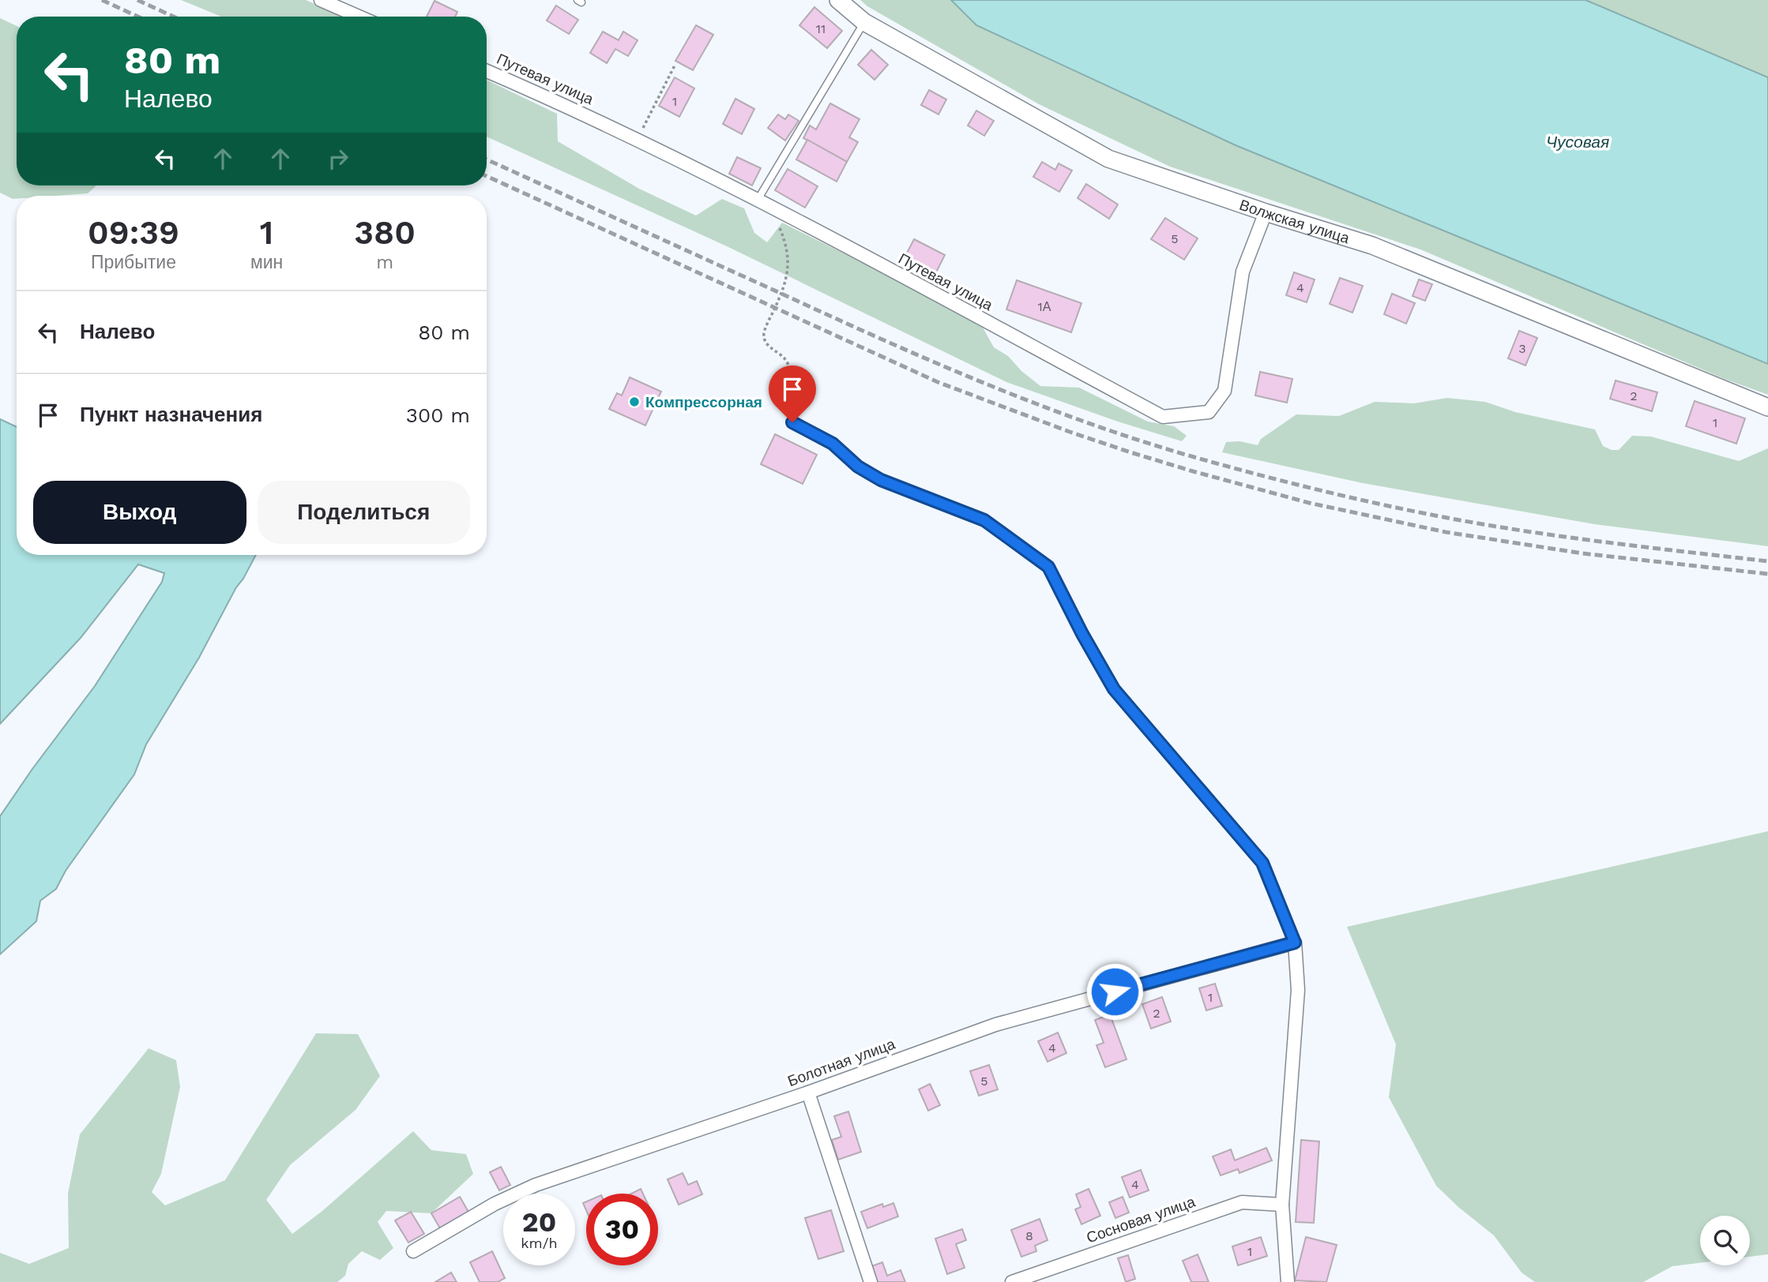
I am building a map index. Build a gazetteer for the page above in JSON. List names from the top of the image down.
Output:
{
  "streets": {
    "street": [
      "Путевая улица",
      "Волжская улица",
      "Болотная улица",
      "Сосновая улица"
    ]
  },
  "crossings": [
    ["Путевая улица", "Волжская улица"]
  ],
  "water": ["Чусовая"],
  "places": ["Компрессорная"],
  "house_numbers": [
    "11",
    "1",
    "5",
    "4",
    "1А",
    "3",
    "2",
    "1",
    "1",
    "2",
    "4",
    "5",
    "4",
    "8",
    "1"
  ],
  "page": {
    "turn": ["80 m", "Налево"],
    "eta": [
      "09:39",
      "Прибытие",
      "1",
      "мин",
      "380",
      "m"
    ],
    "list": [
      {
        "name": "Налево",
        "value": "80 m"
      },
      {
        "name": "Пункт назначения",
        "value": "300 m"
      }
    ],
    "buttons": ["Выход", "Поделиться"],
    "speed": "20 km/h",
    "limit": "30"
  }
}
